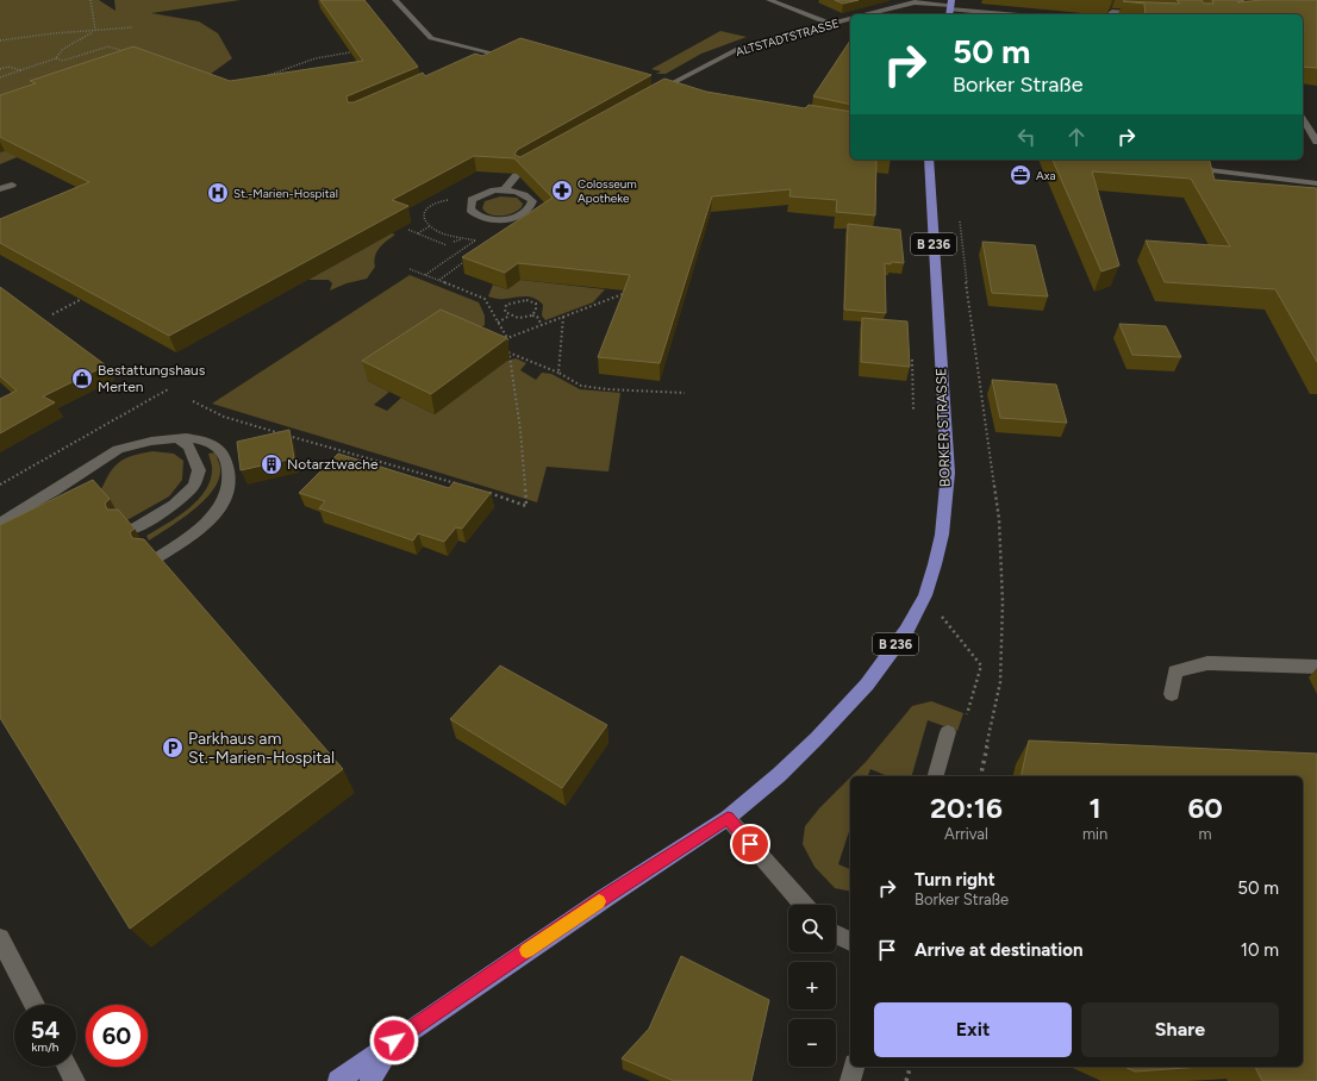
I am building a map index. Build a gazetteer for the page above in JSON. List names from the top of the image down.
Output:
{
  "streets": {
    "main road": ["B 236", "BORKER STRASSE"],
    "street": ["ALTSTADTSTRASSE"]
  },
  "places": {
    "office": ["Axa"],
    "pharmacy": ["Colosseum Apotheke"],
    "hospital": ["St.-Marien-Hospital"],
    "shop": ["Bestattungshaus Merten"],
    "building": ["Notarztwache"],
    "parking": ["Parkhaus am St.-Marien-Hospital"]
  },
  "page": {
    "turn": ["50 m", "Borker Straße"],
    "eta": [
      "20:16",
      "Arrival",
      "1",
      "min",
      "60",
      "m"
    ],
    "list": [
      {
        "name": "Turn right",
        "note": "Borker Straße",
        "value": "50 m"
      },
      {
        "name": "Arrive at destination",
        "value": "10 m"
      }
    ],
    "map_buttons": ["+", "−"],
    "buttons": ["Exit", "Share"],
    "speed": "54 km/h",
    "limit": "60"
  }
}
